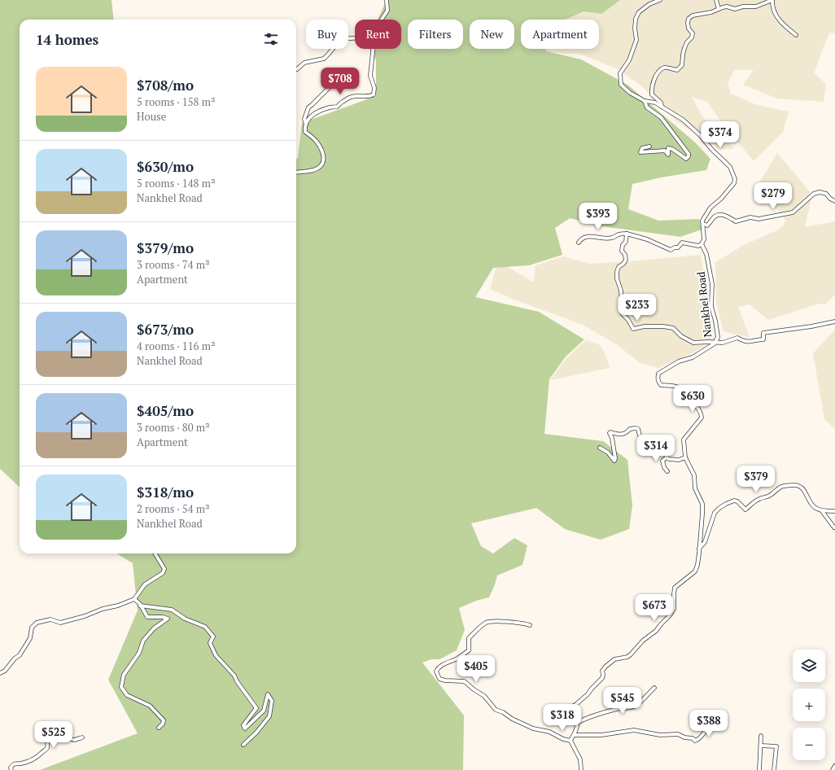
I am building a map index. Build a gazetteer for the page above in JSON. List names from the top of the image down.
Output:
{
  "streets": {
    "street": ["Nankhel Road"]
  },
  "page": {
    "chip": [
      "Buy",
      "Rent",
      "Filters",
      "New",
      "Apartment"
    ],
    "heading": "14 homes",
    "list": [
      {
        "name": "$708/mo",
        "note": "5 rooms · 158 m² · House"
      },
      {
        "name": "$630/mo",
        "note": "5 rooms · 148 m² · Nankhel Road"
      },
      {
        "name": "$379/mo",
        "note": "3 rooms · 74 m² · Apartment"
      },
      {
        "name": "$673/mo",
        "note": "4 rooms · 116 m² · Nankhel Road"
      },
      {
        "name": "$405/mo",
        "note": "3 rooms · 80 m² · Apartment"
      },
      {
        "name": "$318/mo",
        "note": "2 rooms · 54 m² · Nankhel Road"
      }
    ],
    "price": [
      "$708",
      "$374",
      "$279",
      "$393",
      "$233",
      "$630",
      "$314",
      "$379",
      "$673",
      "$405",
      "$545",
      "$318",
      "$388",
      "$525"
    ],
    "map_buttons": ["+", "−"]
  }
}
